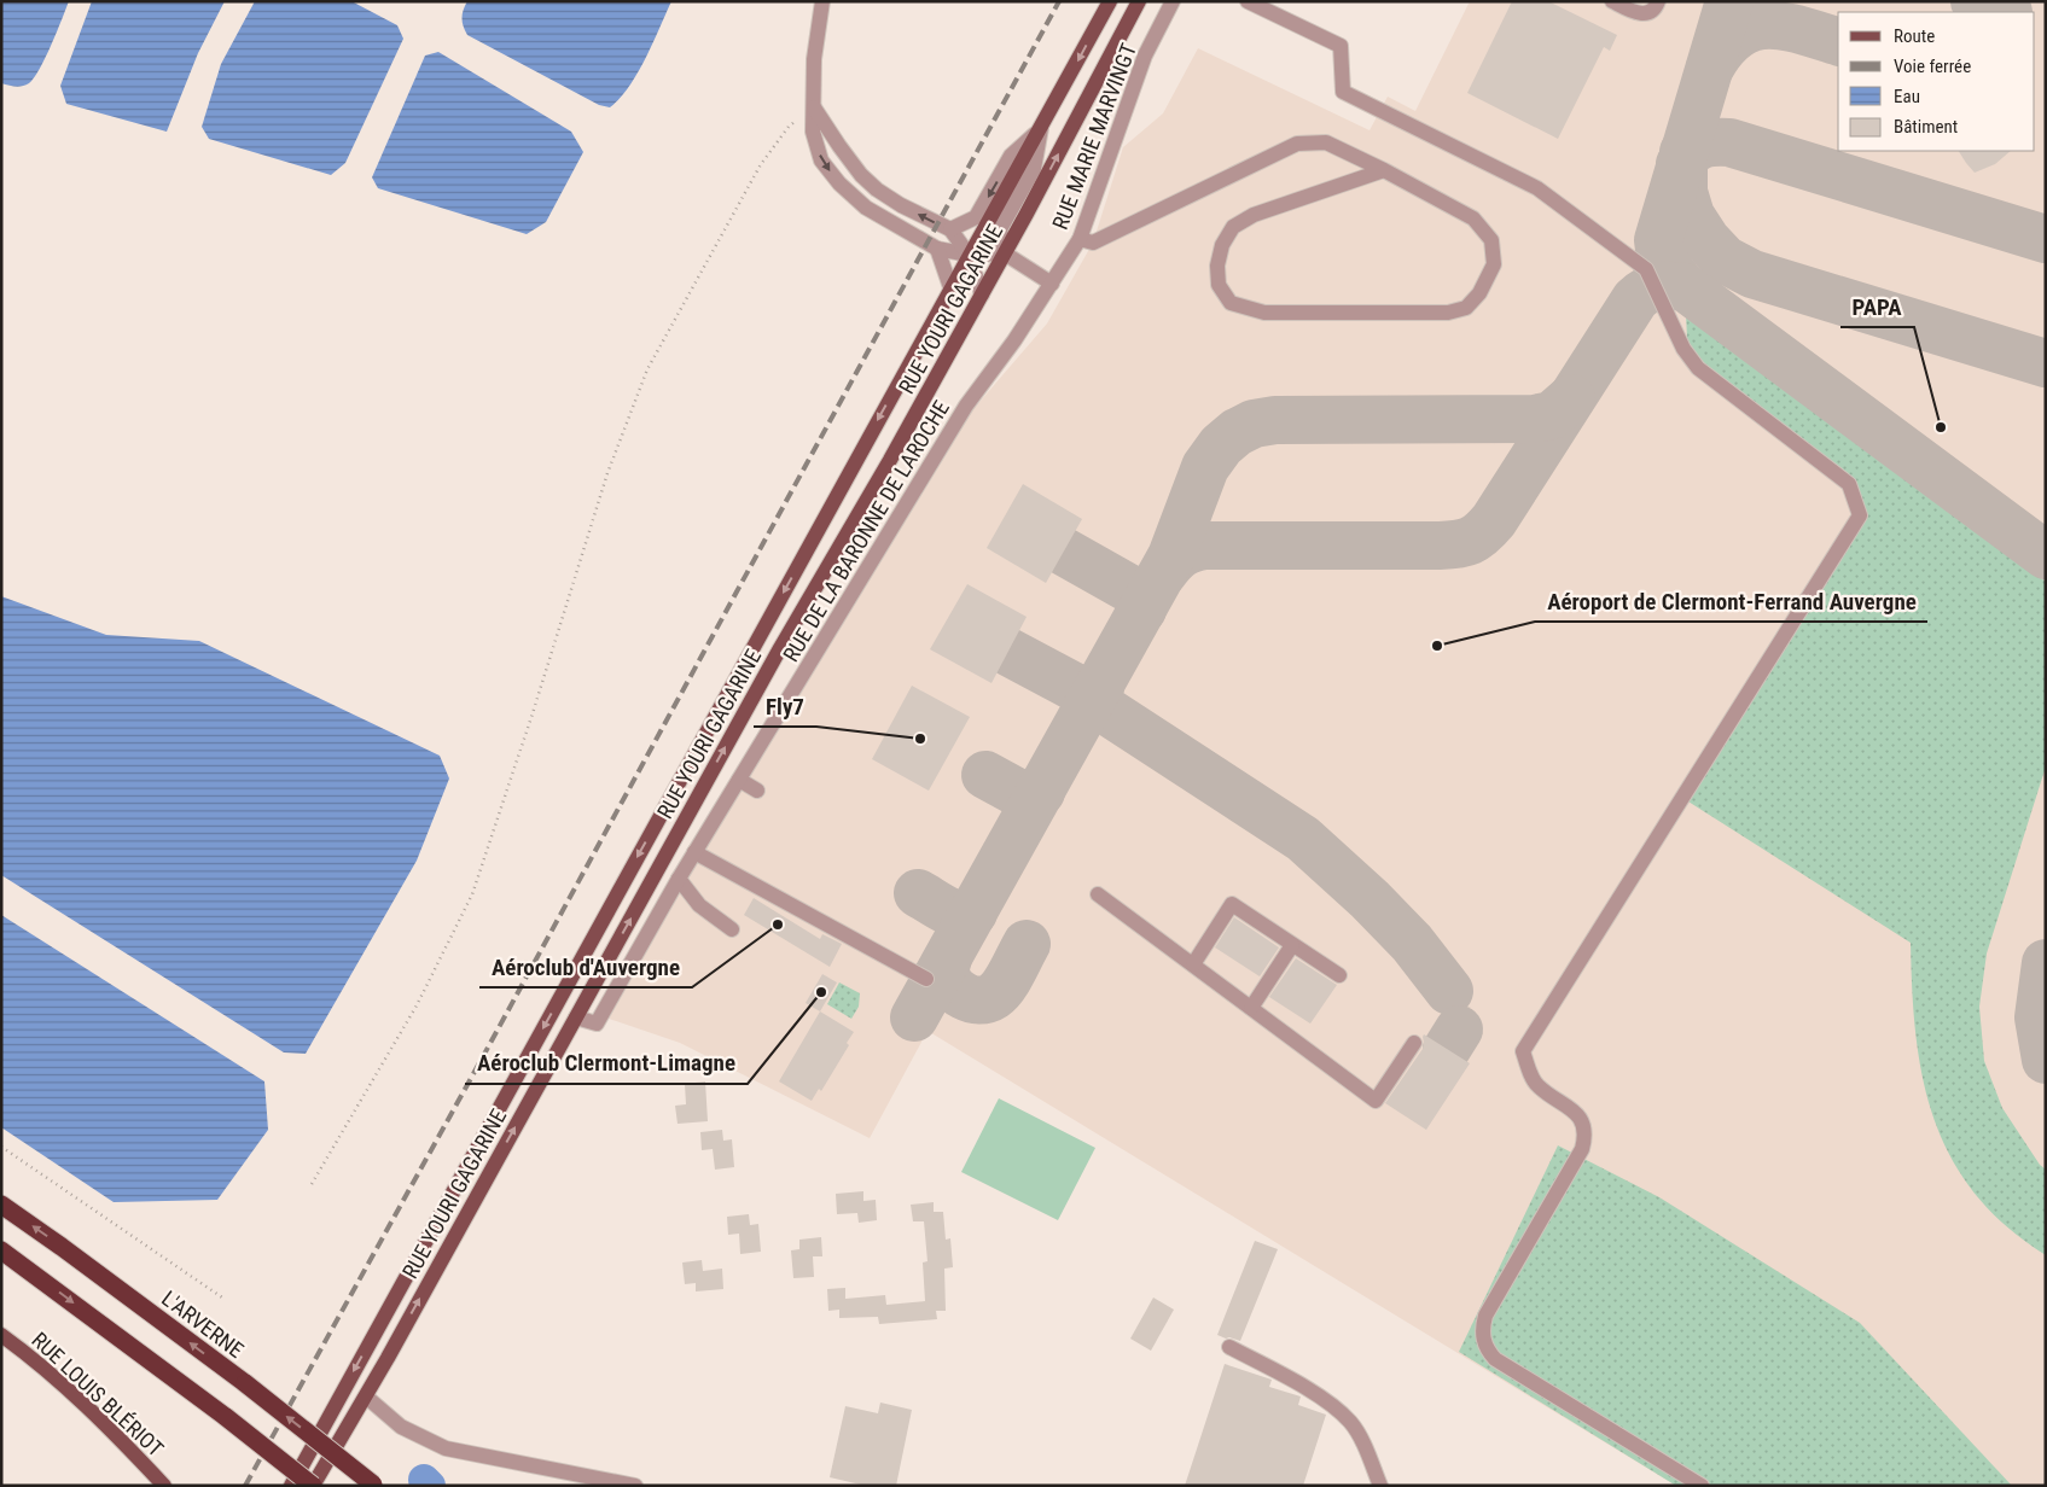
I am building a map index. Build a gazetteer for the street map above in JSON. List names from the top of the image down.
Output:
{
  "streets": {
    "highway": ["L'ARVERNE"],
    "main road": ["RUE YOURI GAGARINE", "RUE LOUIS BLÉRIOT"],
    "street": ["RUE MARIE MARVINGT", "RUE DE LA BARONNE DE LAROCHE"]
  },
  "crossings": [
    ["RUE MARIE MARVINGT", "RUE DE LA BARONNE DE LAROCHE"],
    ["RUE YOURI GAGARINE", "RUE DE LA BARONNE DE LAROCHE"]
  ],
  "places": [
    "PAPA",
    "Aéroport de Clermont-Ferrand Auvergne",
    "Fly7",
    "Aéroclub d'Auvergne",
    "Aéroclub Clermont-Limagne"
  ],
  "legend": [
    "Route",
    "Voie ferrée",
    "Eau",
    "Bâtiment"
  ]
}
